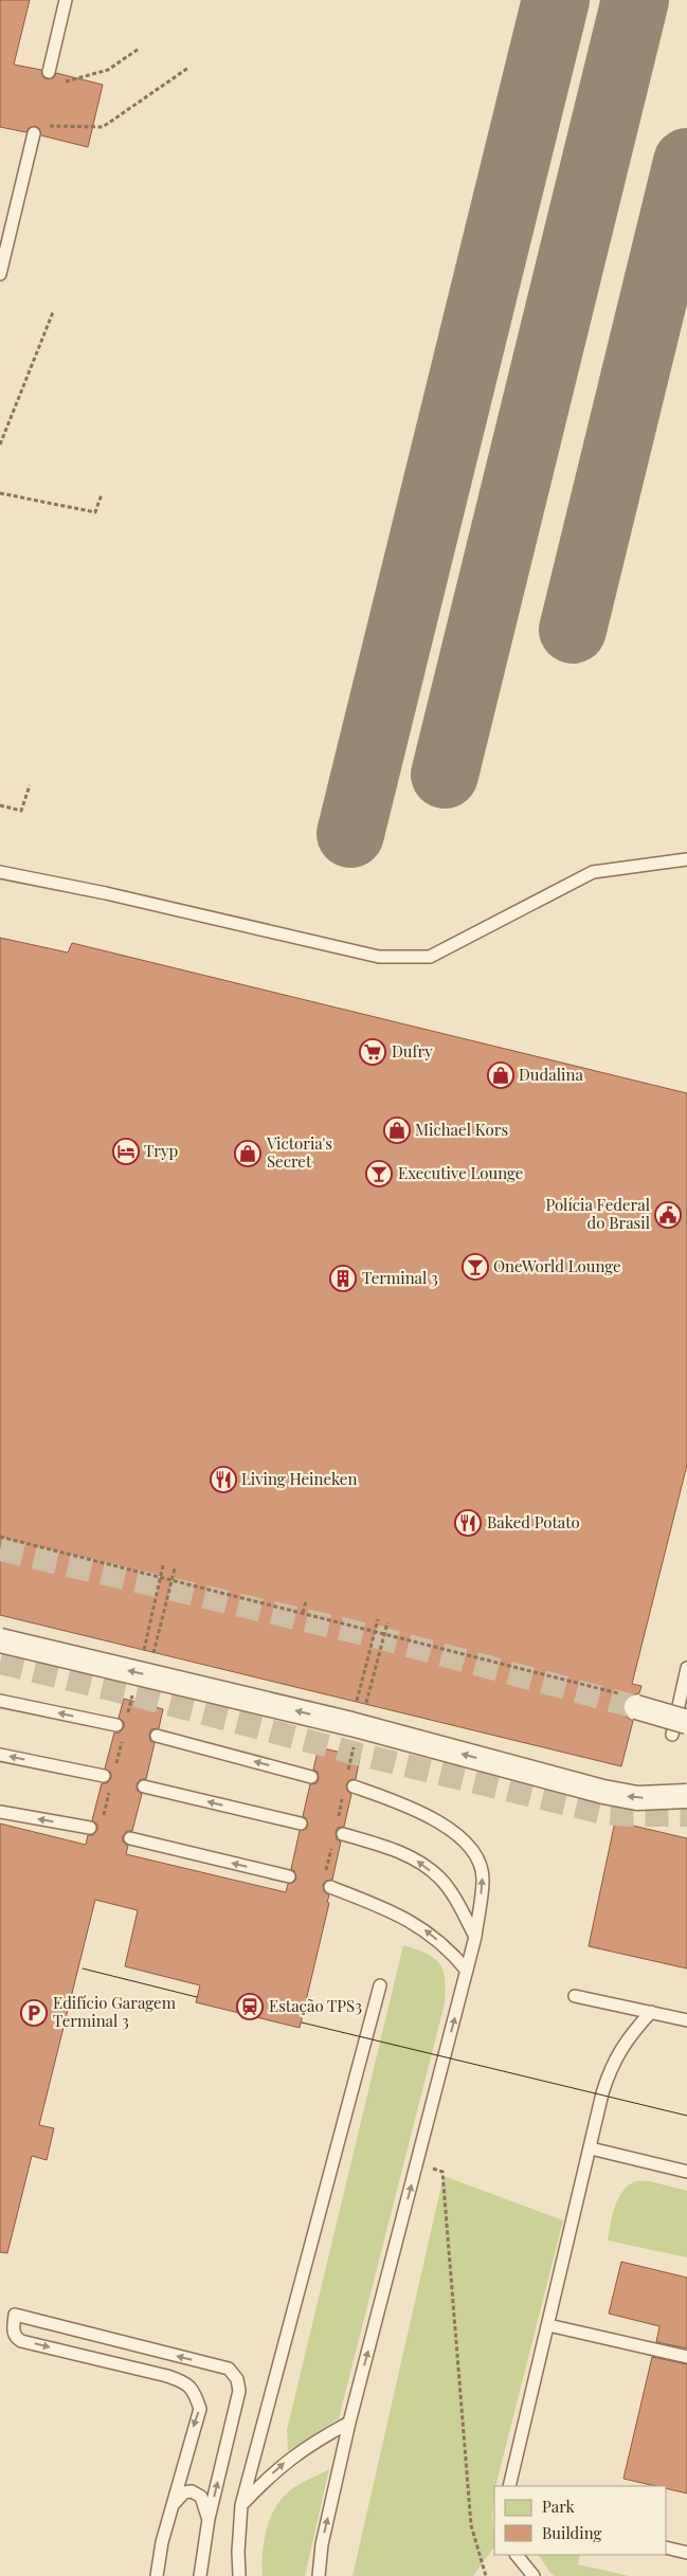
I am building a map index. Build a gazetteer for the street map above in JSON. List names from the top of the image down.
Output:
{
  "places": {
    "supermarket": ["Dufry"],
    "shop": ["Dudalina", "Michael Kors", "Victoria's Secret"],
    "hotel": ["Tryp"],
    "bar": ["Executive Lounge", "OneWorld Lounge"],
    "public building": ["Polícia Federal do Brasil"],
    "building": ["Terminal 3"],
    "restaurant": ["Living Heineken", "Baked Potato"],
    "station": ["Estação TPS3"],
    "parking": ["Edifício Garagem Terminal 3"]
  },
  "legend": ["Park", "Building"]
}
